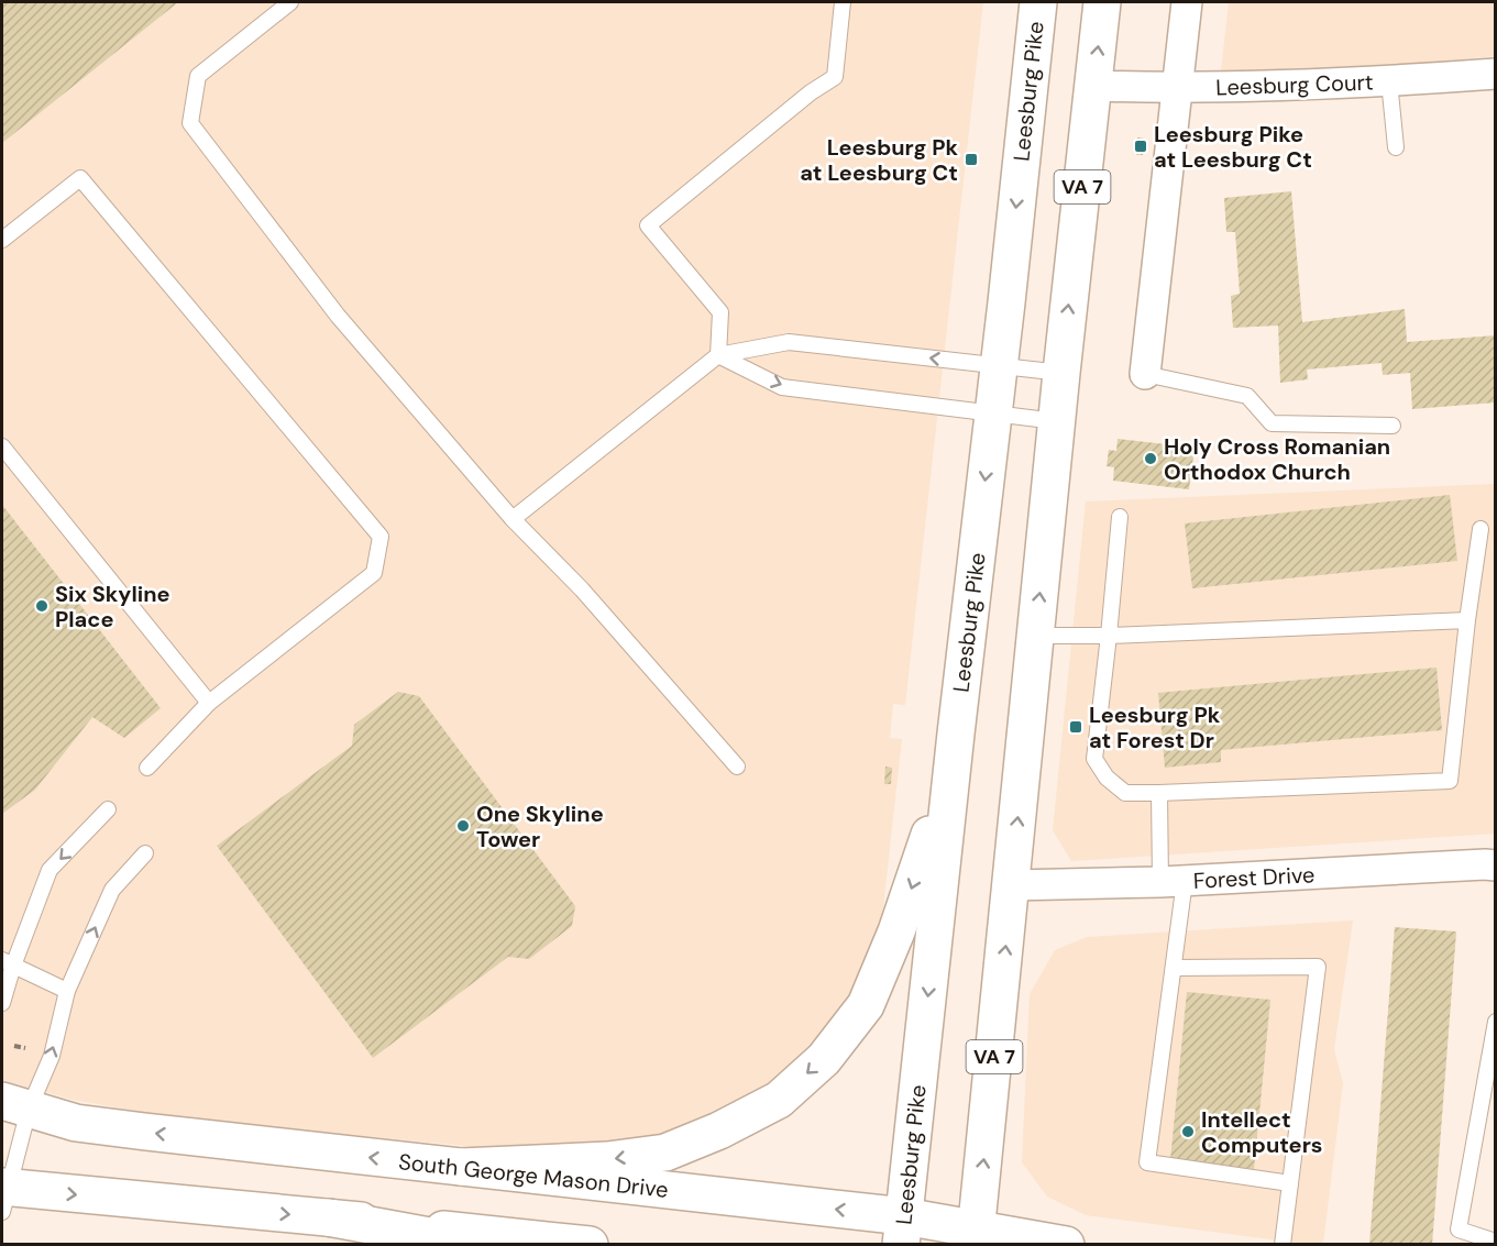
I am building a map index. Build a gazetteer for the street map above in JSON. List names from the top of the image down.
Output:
{
  "streets": {
    "main road": ["Leesburg Pike", "VA 7", "South George Mason Drive"],
    "street": ["Leesburg Court", "Forest Drive"]
  },
  "crossings": [
    ["Leesburg Court", "VA 7"],
    ["Leesburg Pike", "South George Mason Drive"],
    ["VA 7", "Forest Drive"],
    ["VA 7", "South George Mason Drive"]
  ],
  "places": {
    "transit": ["Leesburg Pike at Leesburg Ct", "Leesburg Pk at Leesburg Ct", "Leesburg Pk at Forest Dr"],
    "other": [
      "Holy Cross Romanian Orthodox Church",
      "Six Skyline Place",
      "One Skyline Tower",
      "Intellect Computers"
    ]
  }
}
